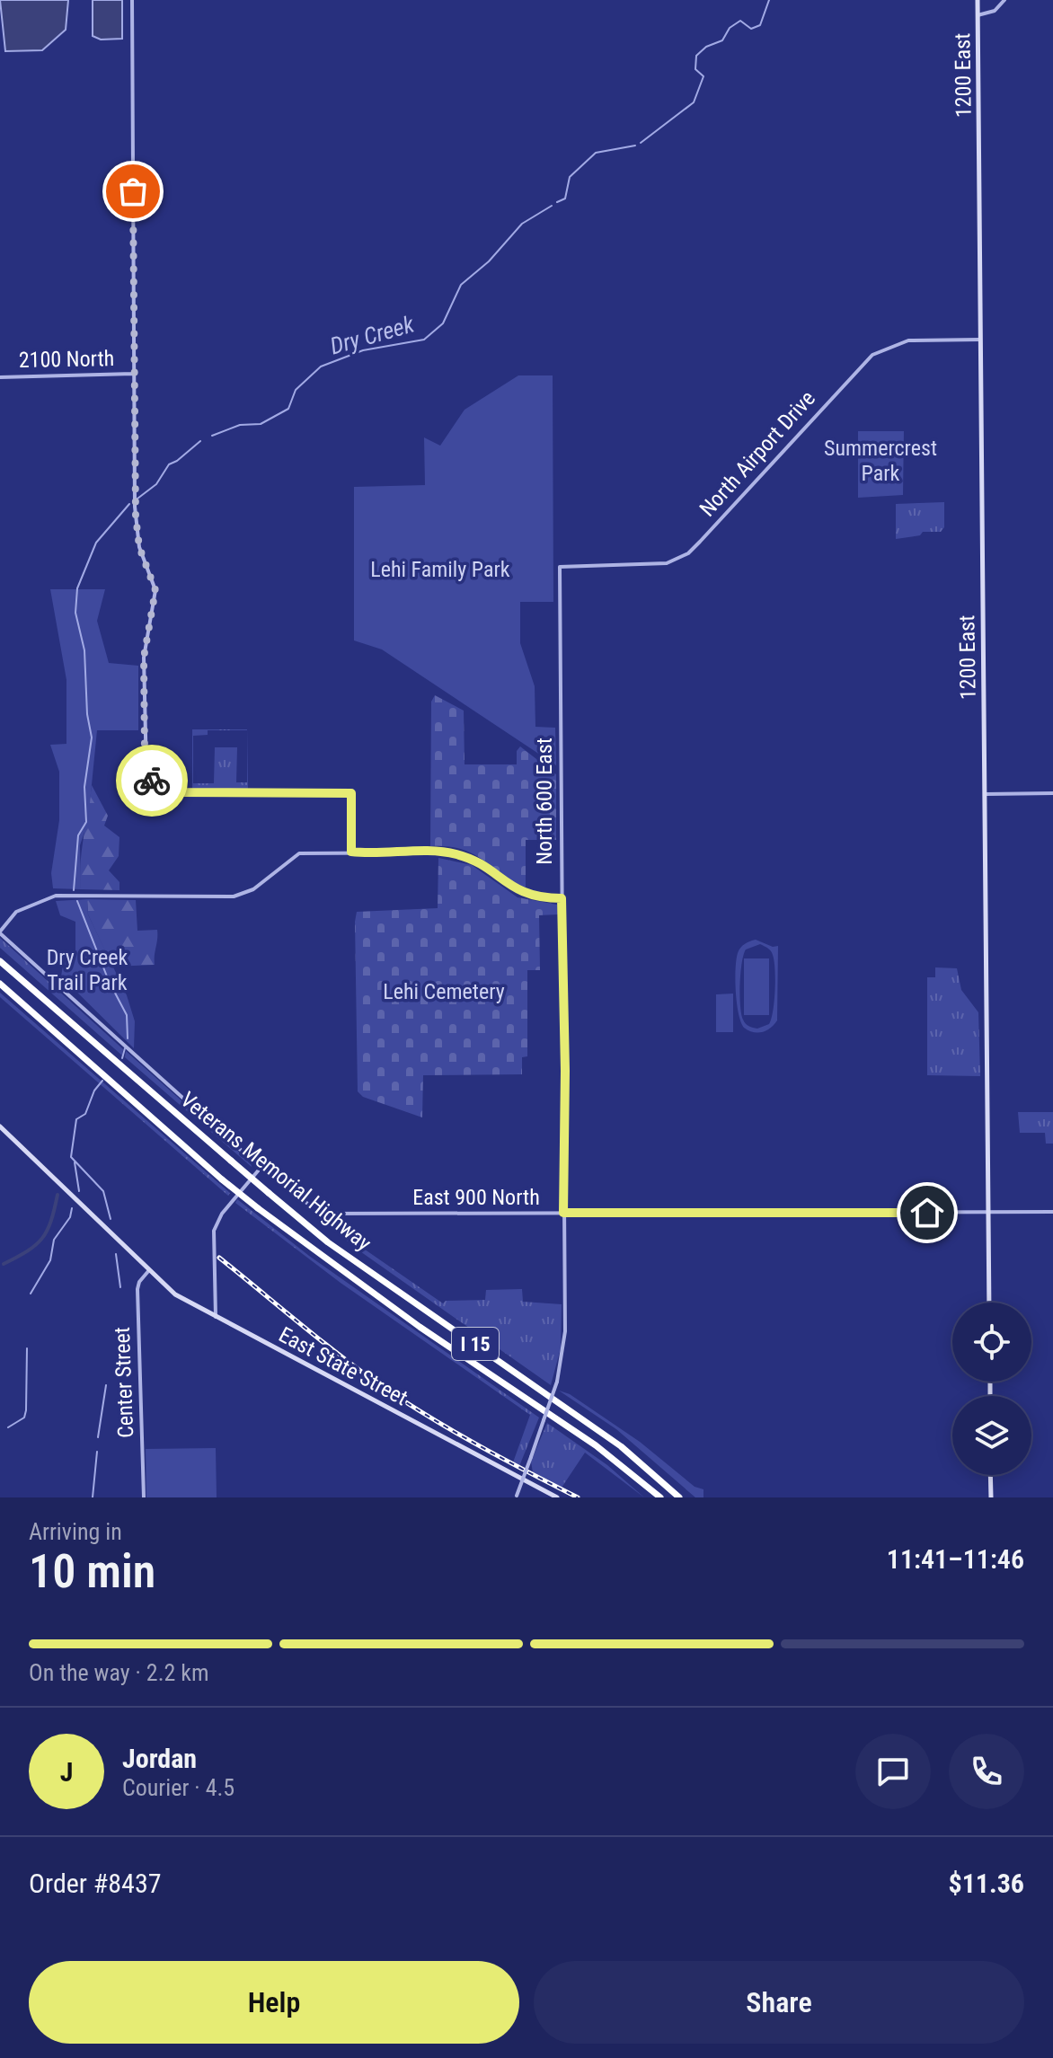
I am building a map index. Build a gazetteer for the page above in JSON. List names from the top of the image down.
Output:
{
  "streets": {
    "highway": ["Veterans Memorial Highway", "I 15"],
    "main road": ["1200 East", "East State Street"],
    "street": [
      "2100 North",
      "North Airport Drive",
      "North 600 East",
      "East 900 North",
      "Center Street"
    ]
  },
  "crossings": [
    ["1200 East", "North Airport Drive"],
    ["1200 East", "East 900 North"],
    ["North Airport Drive", "North 600 East"],
    ["North 600 East", "East 900 North"],
    ["East State Street", "Center Street"]
  ],
  "water": ["Dry Creek"],
  "parks": [
    "Summercrest Park",
    "Lehi Family Park",
    "Dry Creek Trail Park",
    "Lehi Cemetery"
  ],
  "page": {
    "heading": ["10 min", "Arriving in", "11:41–11:46"],
    "panel": [
      "Jordan",
      "Courier · 4.5",
      "Order #8437",
      "$11.36"
    ],
    "bar": "On the way · 2.2 km",
    "round": "J",
    "buttons": ["Help", "Share"]
  }
}
